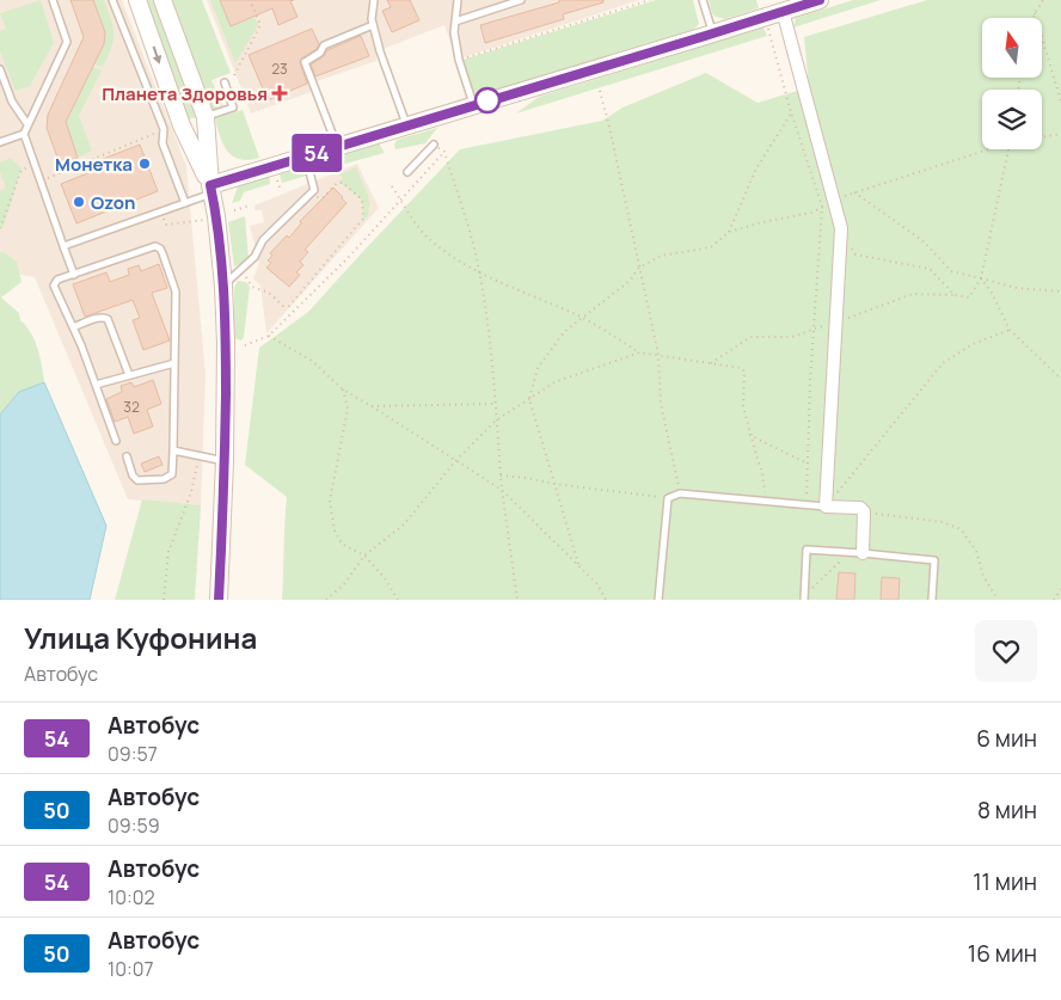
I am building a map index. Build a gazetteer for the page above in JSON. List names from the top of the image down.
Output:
{
  "places": {
    "health": ["Планета Здоровья"],
    "other": ["Монетка", "Ozon"]
  },
  "lines": ["bus line 54"],
  "house_numbers": ["23", "32"],
  "north": "top",
  "page": {
    "on_map": "54",
    "heading": ["Улица Куфонина", "Автобус"],
    "list": [
      {
        "mark": "54",
        "name": "Автобус",
        "note": "09:57",
        "value": "6 мин"
      },
      {
        "mark": "50",
        "name": "Автобус",
        "note": "09:59",
        "value": "8 мин"
      },
      {
        "mark": "54",
        "name": "Автобус",
        "note": "10:02",
        "value": "11 мин"
      },
      {
        "mark": "50",
        "name": "Автобус",
        "note": "10:07",
        "value": "16 мин"
      }
    ]
  }
}
